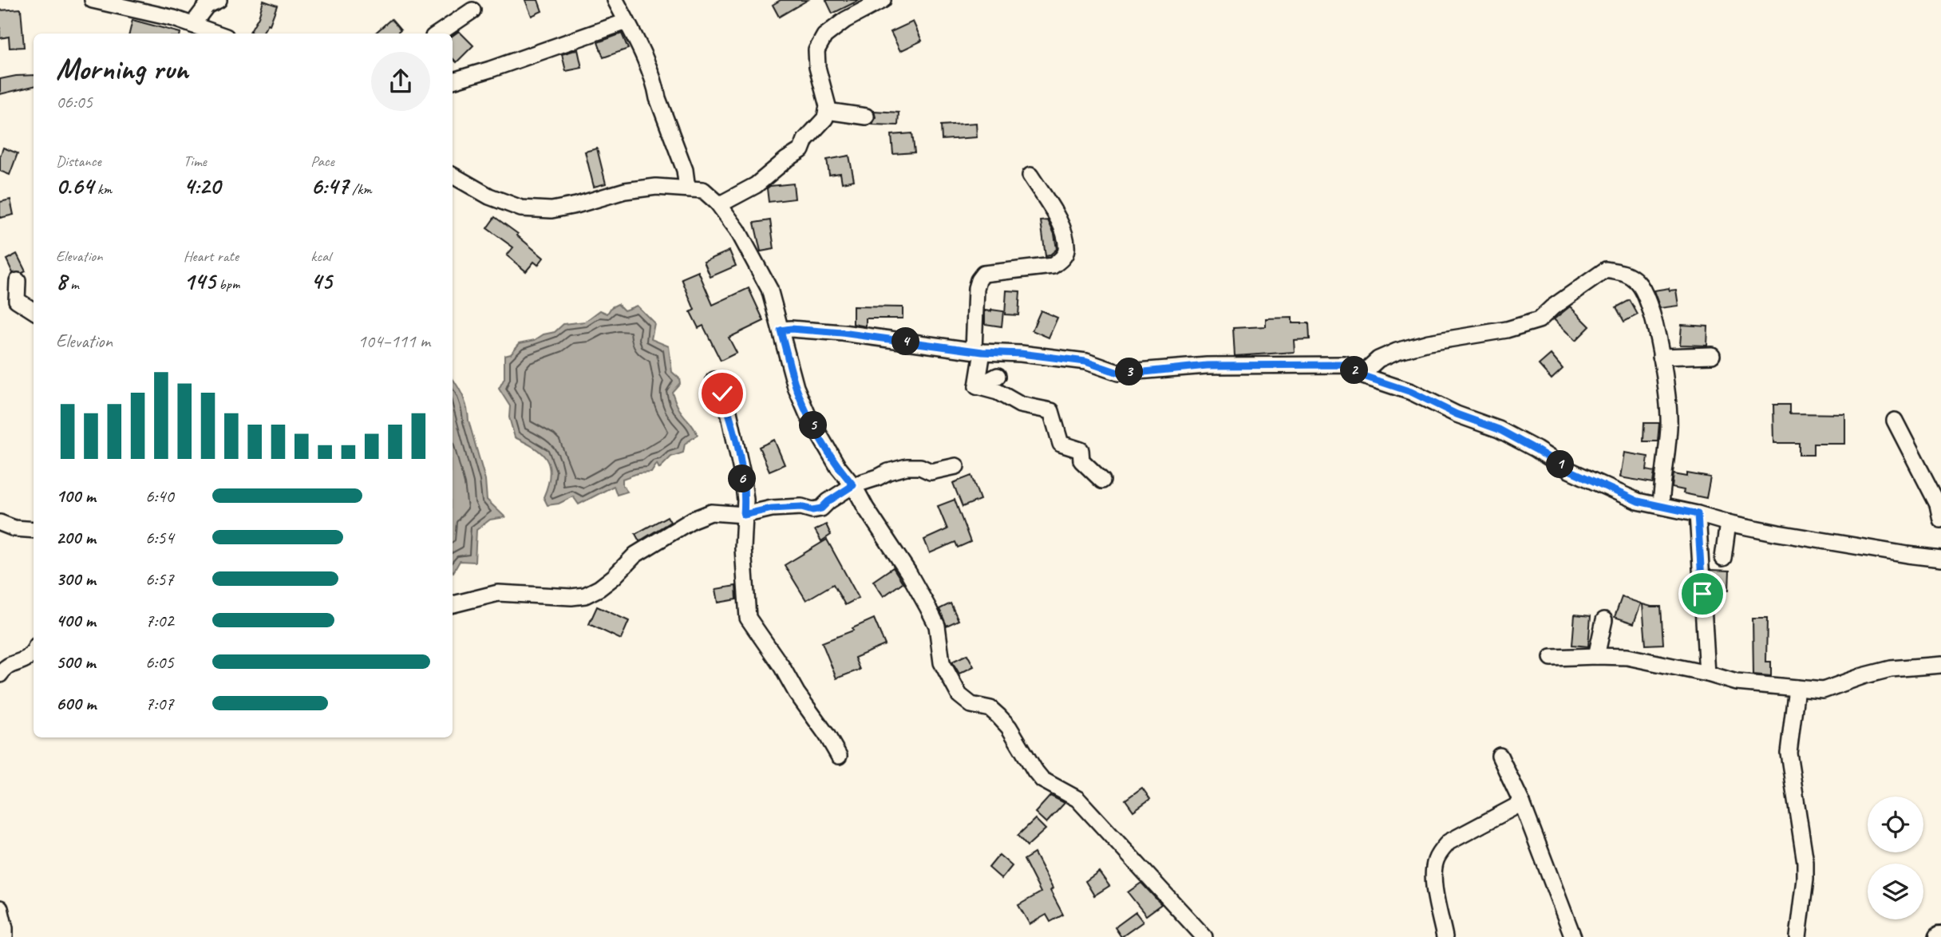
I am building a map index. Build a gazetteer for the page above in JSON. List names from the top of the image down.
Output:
{
  "page": {
    "heading": ["Morning run", "06:05"],
    "stats": [
      ["Distance", "0.64 km"],
      ["Time", "4:20"],
      ["Pace", "6:47 /km"],
      ["Elevation", "8 m"],
      ["Heart rate", "145 bpm"],
      ["kcal", "45"]
    ],
    "chart": ["Elevation", "104–111 m"],
    "pins": [
      "4",
      "2",
      "3",
      "5",
      "1",
      "6"
    ],
    "list": [
      {
        "name": "100 m",
        "note": "6:40"
      },
      {
        "name": "200 m",
        "note": "6:54"
      },
      {
        "name": "300 m",
        "note": "6:57"
      },
      {
        "name": "400 m",
        "note": "7:02"
      },
      {
        "name": "500 m",
        "note": "6:05"
      },
      {
        "name": "600 m",
        "note": "7:07"
      }
    ]
  }
}
